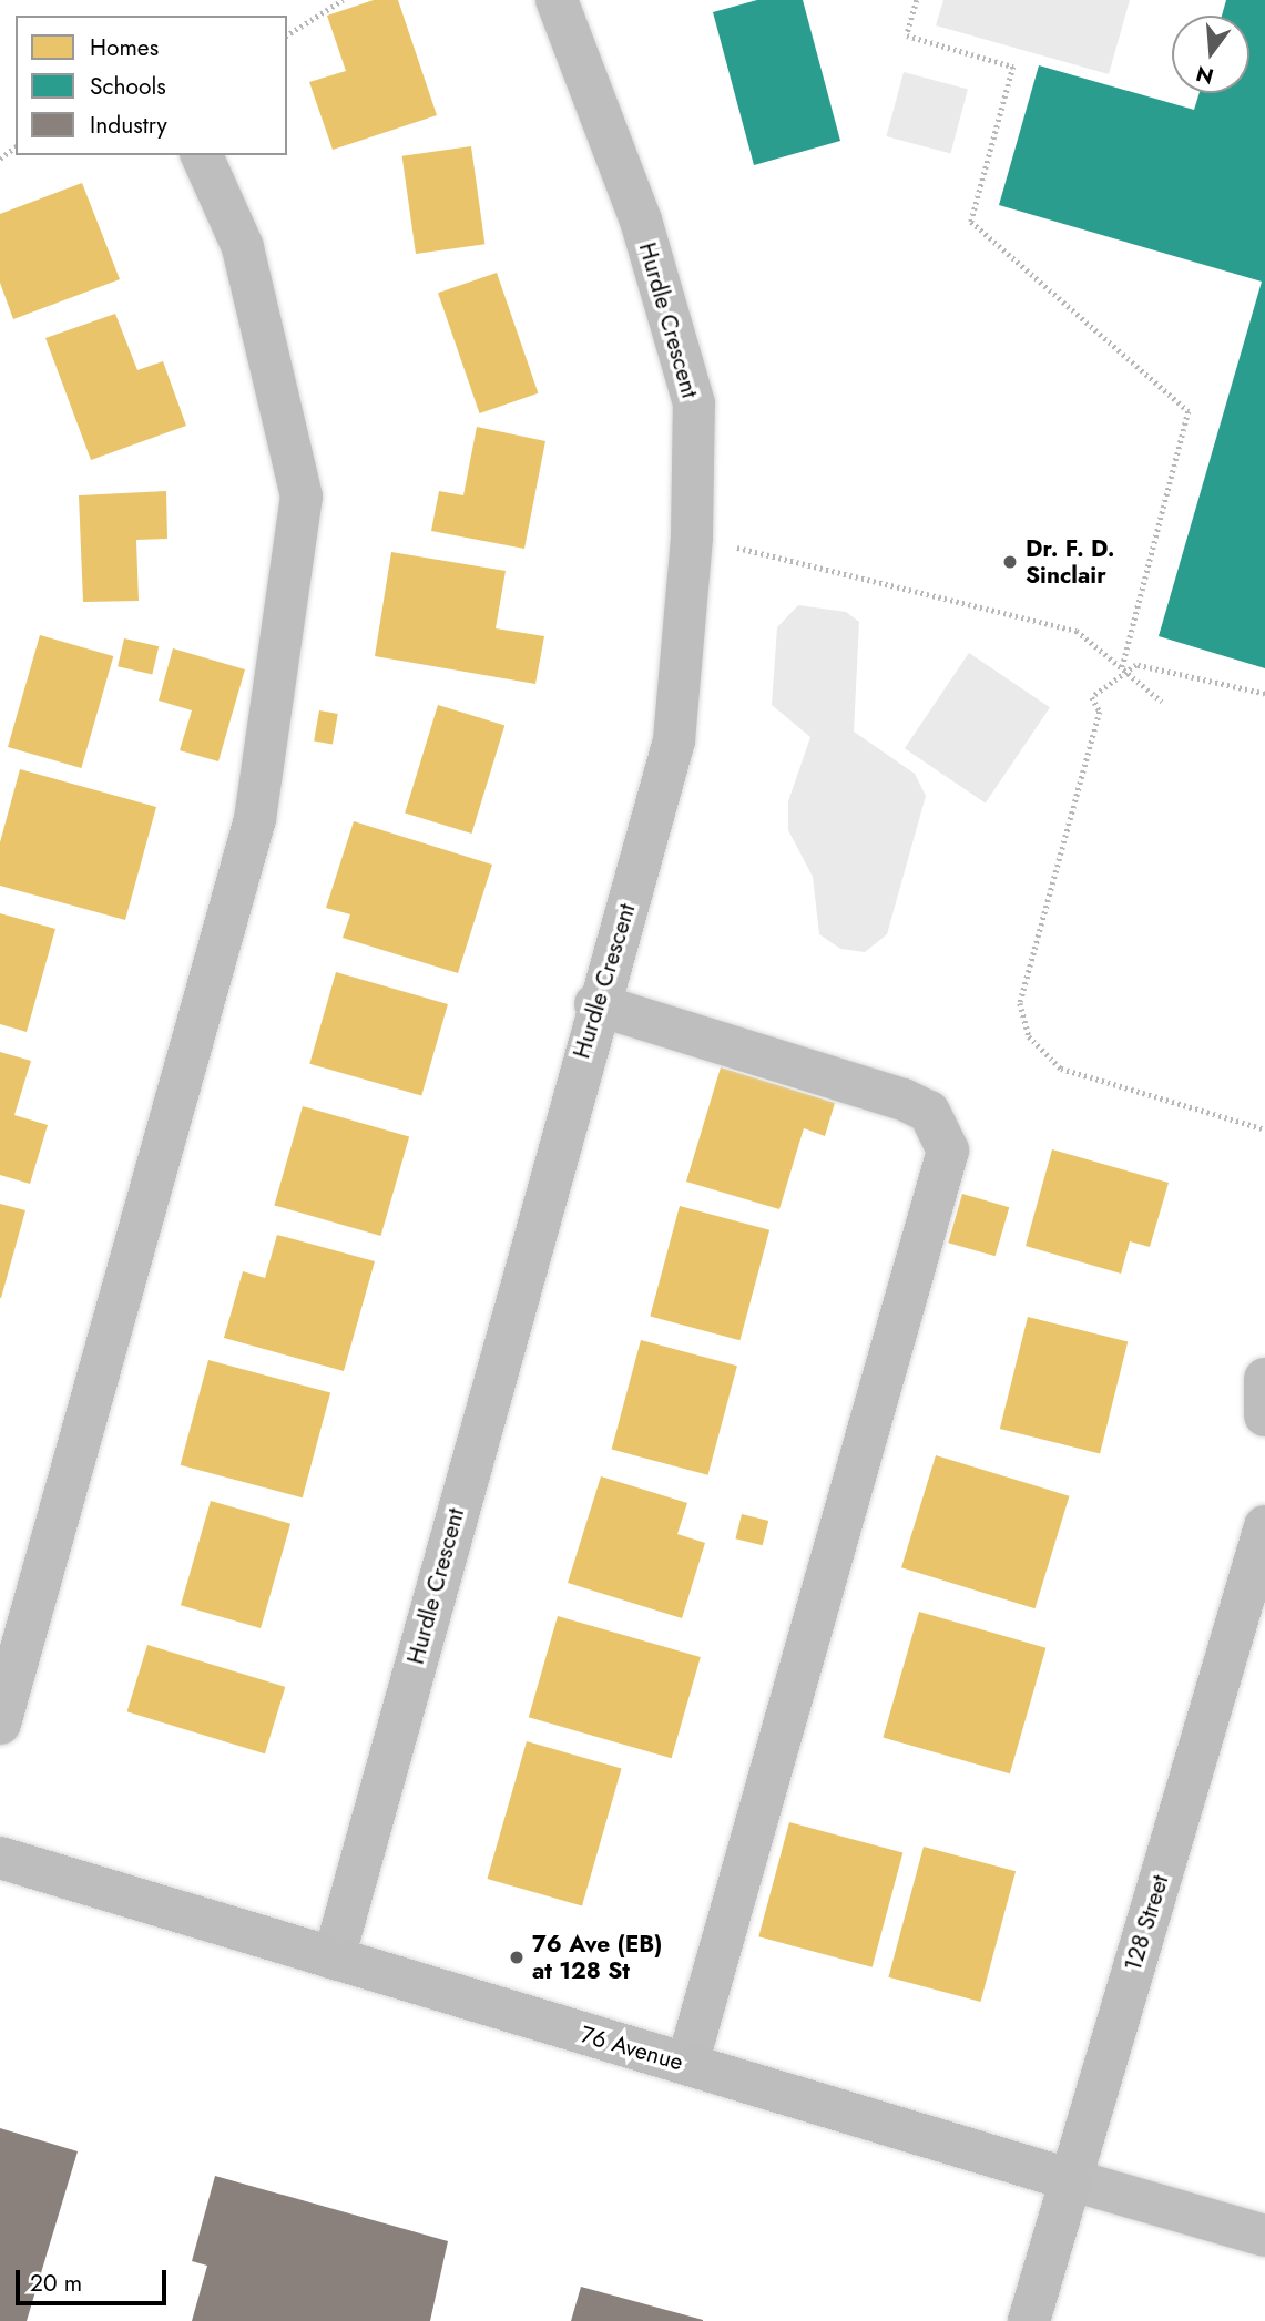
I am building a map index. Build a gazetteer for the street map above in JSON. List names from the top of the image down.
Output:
{
  "streets": {
    "main road": ["128 Street", "76 Avenue"],
    "street": ["Hurdle Crescent"]
  },
  "crossings": [
    ["Hurdle Crescent", "76 Avenue"],
    ["128 Street", "76 Avenue"]
  ],
  "places": ["Dr. F. D. Sinclair", "76 Ave (EB) at 128 St"],
  "legend": ["Homes", "Schools", "Industry"],
  "scale_bar": "20 m",
  "north": "bottom"
}
